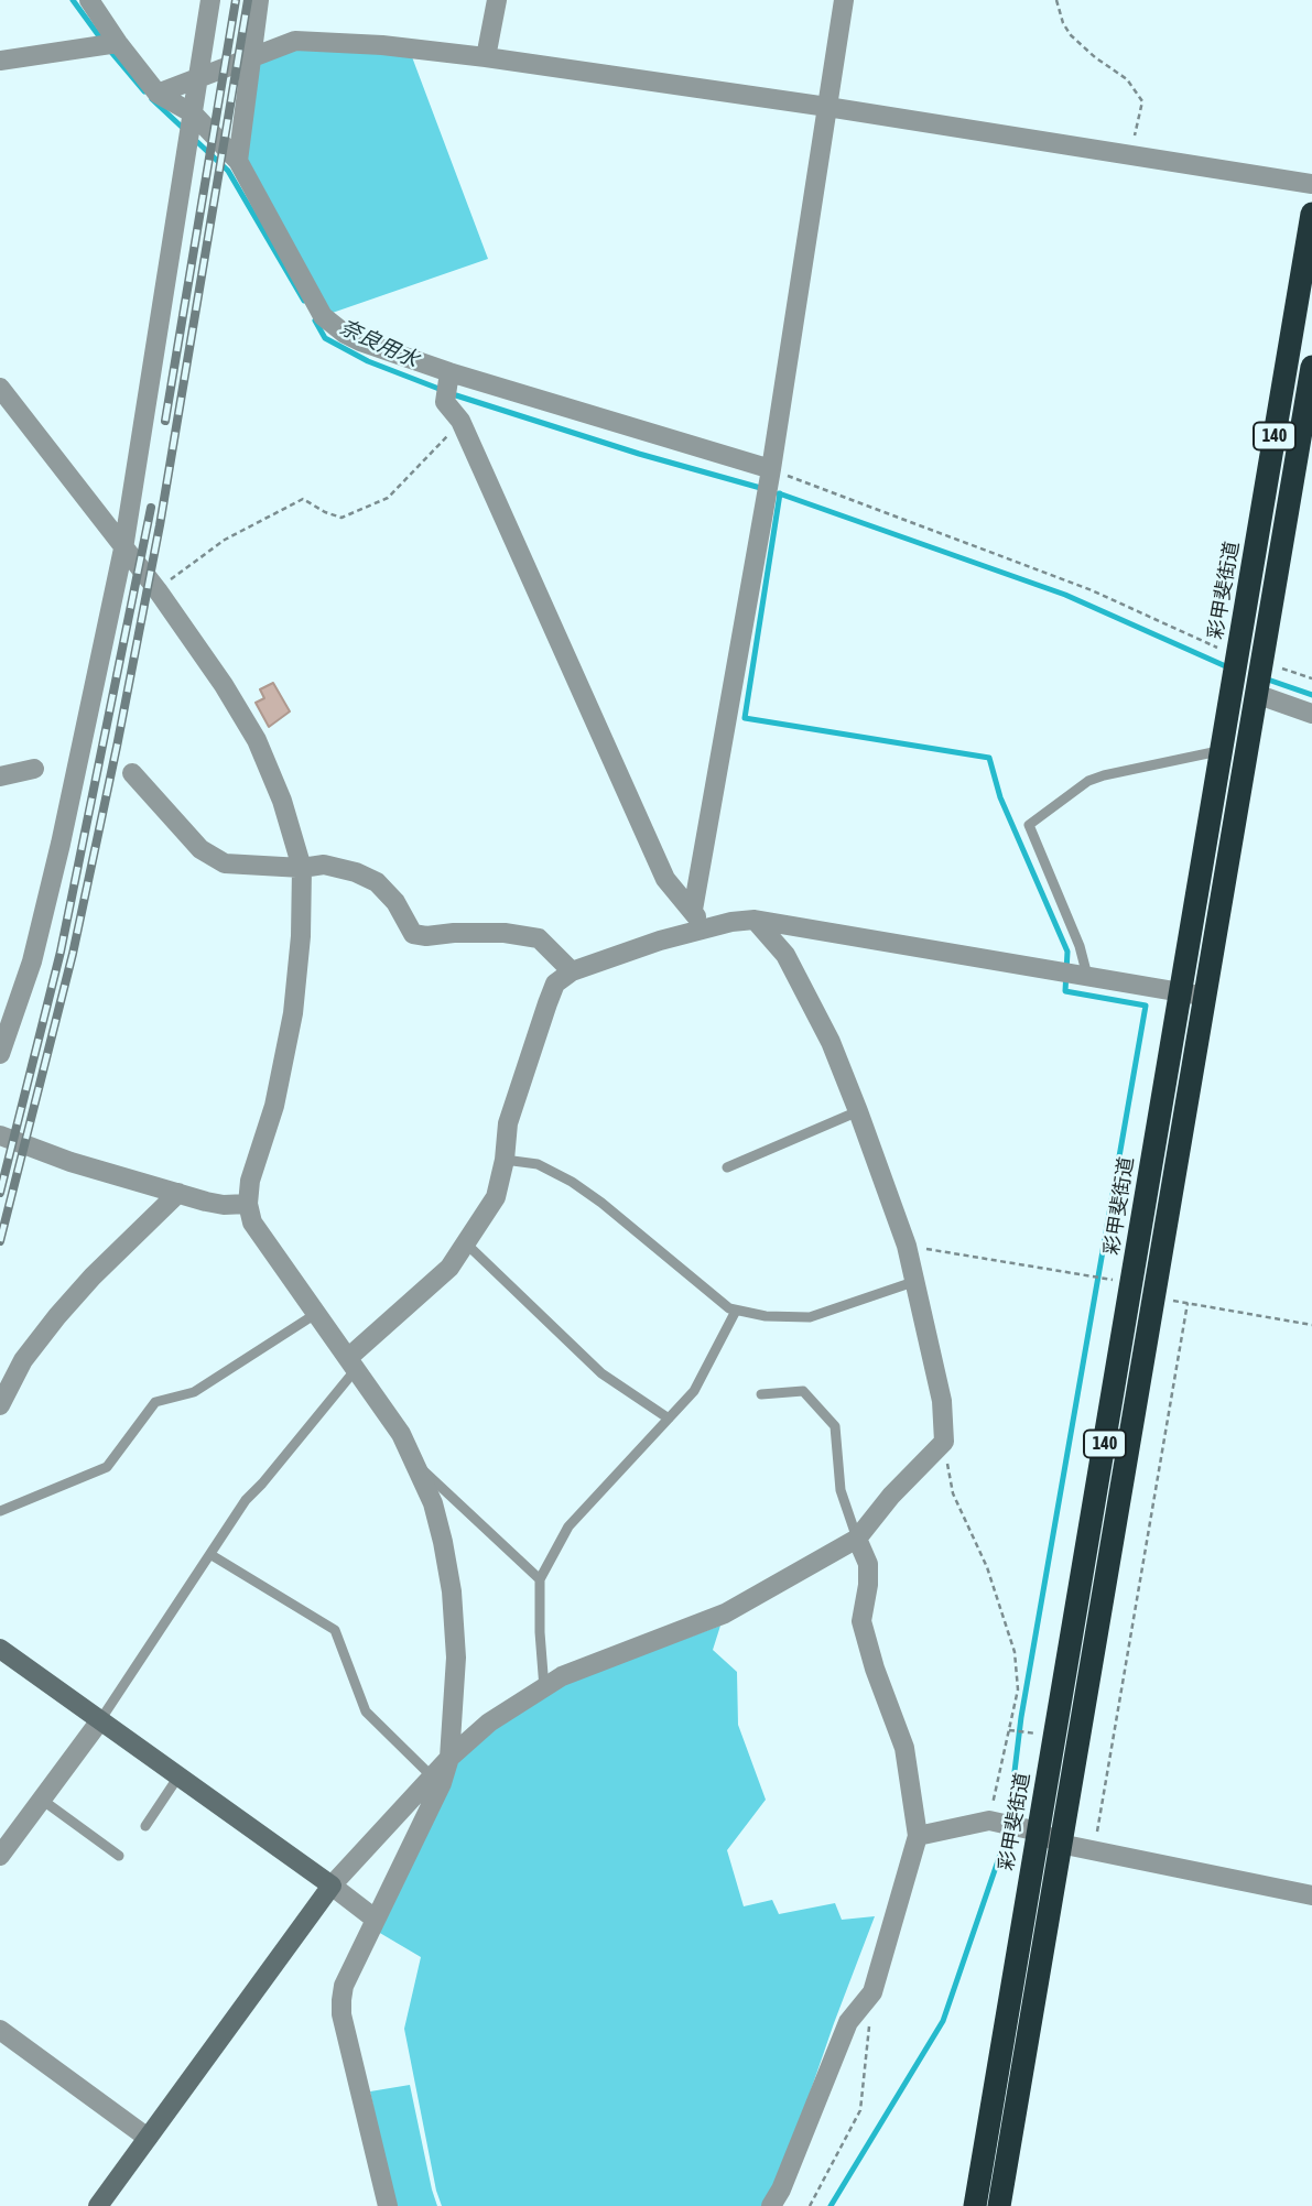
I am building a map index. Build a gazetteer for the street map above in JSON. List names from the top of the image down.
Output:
{
  "streets": {
    "highway": ["140", "彩甲斐街道"]
  },
  "water": ["奈良用水"]
}
